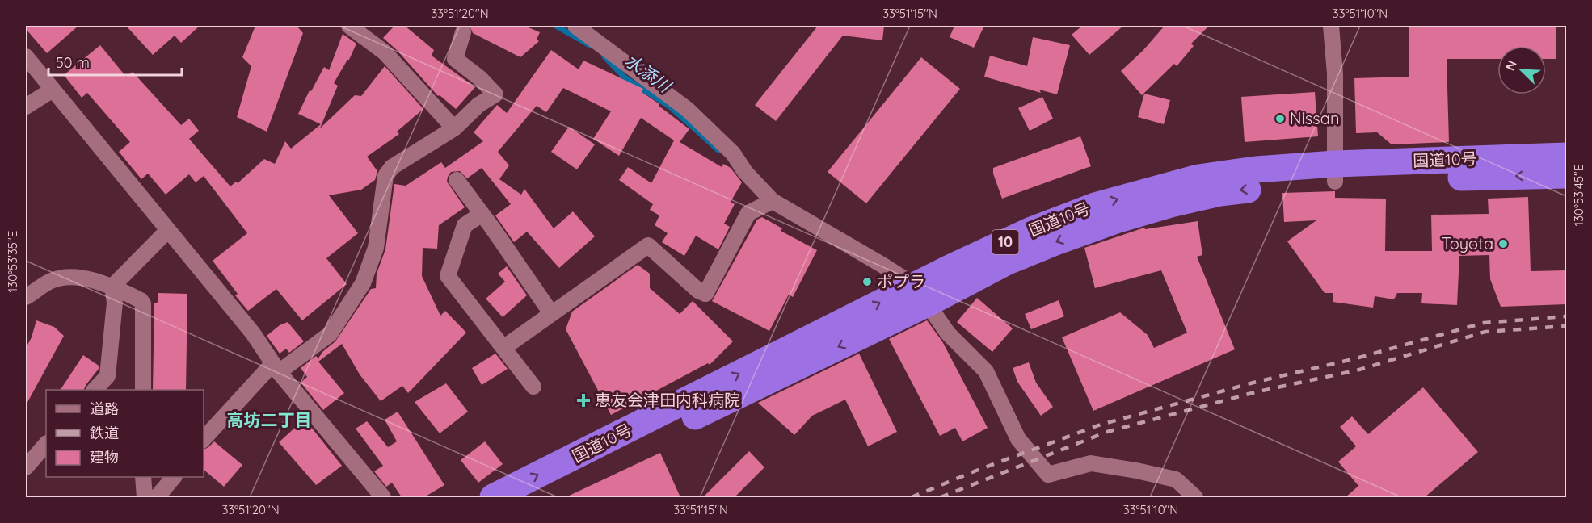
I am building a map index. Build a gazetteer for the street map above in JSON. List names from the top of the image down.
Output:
{
  "streets": {
    "highway": ["国道10号", "10"]
  },
  "districts": ["高坊二丁目"],
  "water": ["水添川"],
  "places": {
    "other": ["Nissan", "Toyota", "ポプラ"],
    "health": ["恵友会津田内科病院"]
  },
  "legend": ["道路", "鉄道", "建物"],
  "scale_bar": "50 m",
  "north": "top left",
  "coordinates": [
    "33°51'20\"N",
    "33°51'15\"N",
    "33°51'10\"N",
    "130°53'45\"E",
    "130°53'35\"E"
  ]
}
